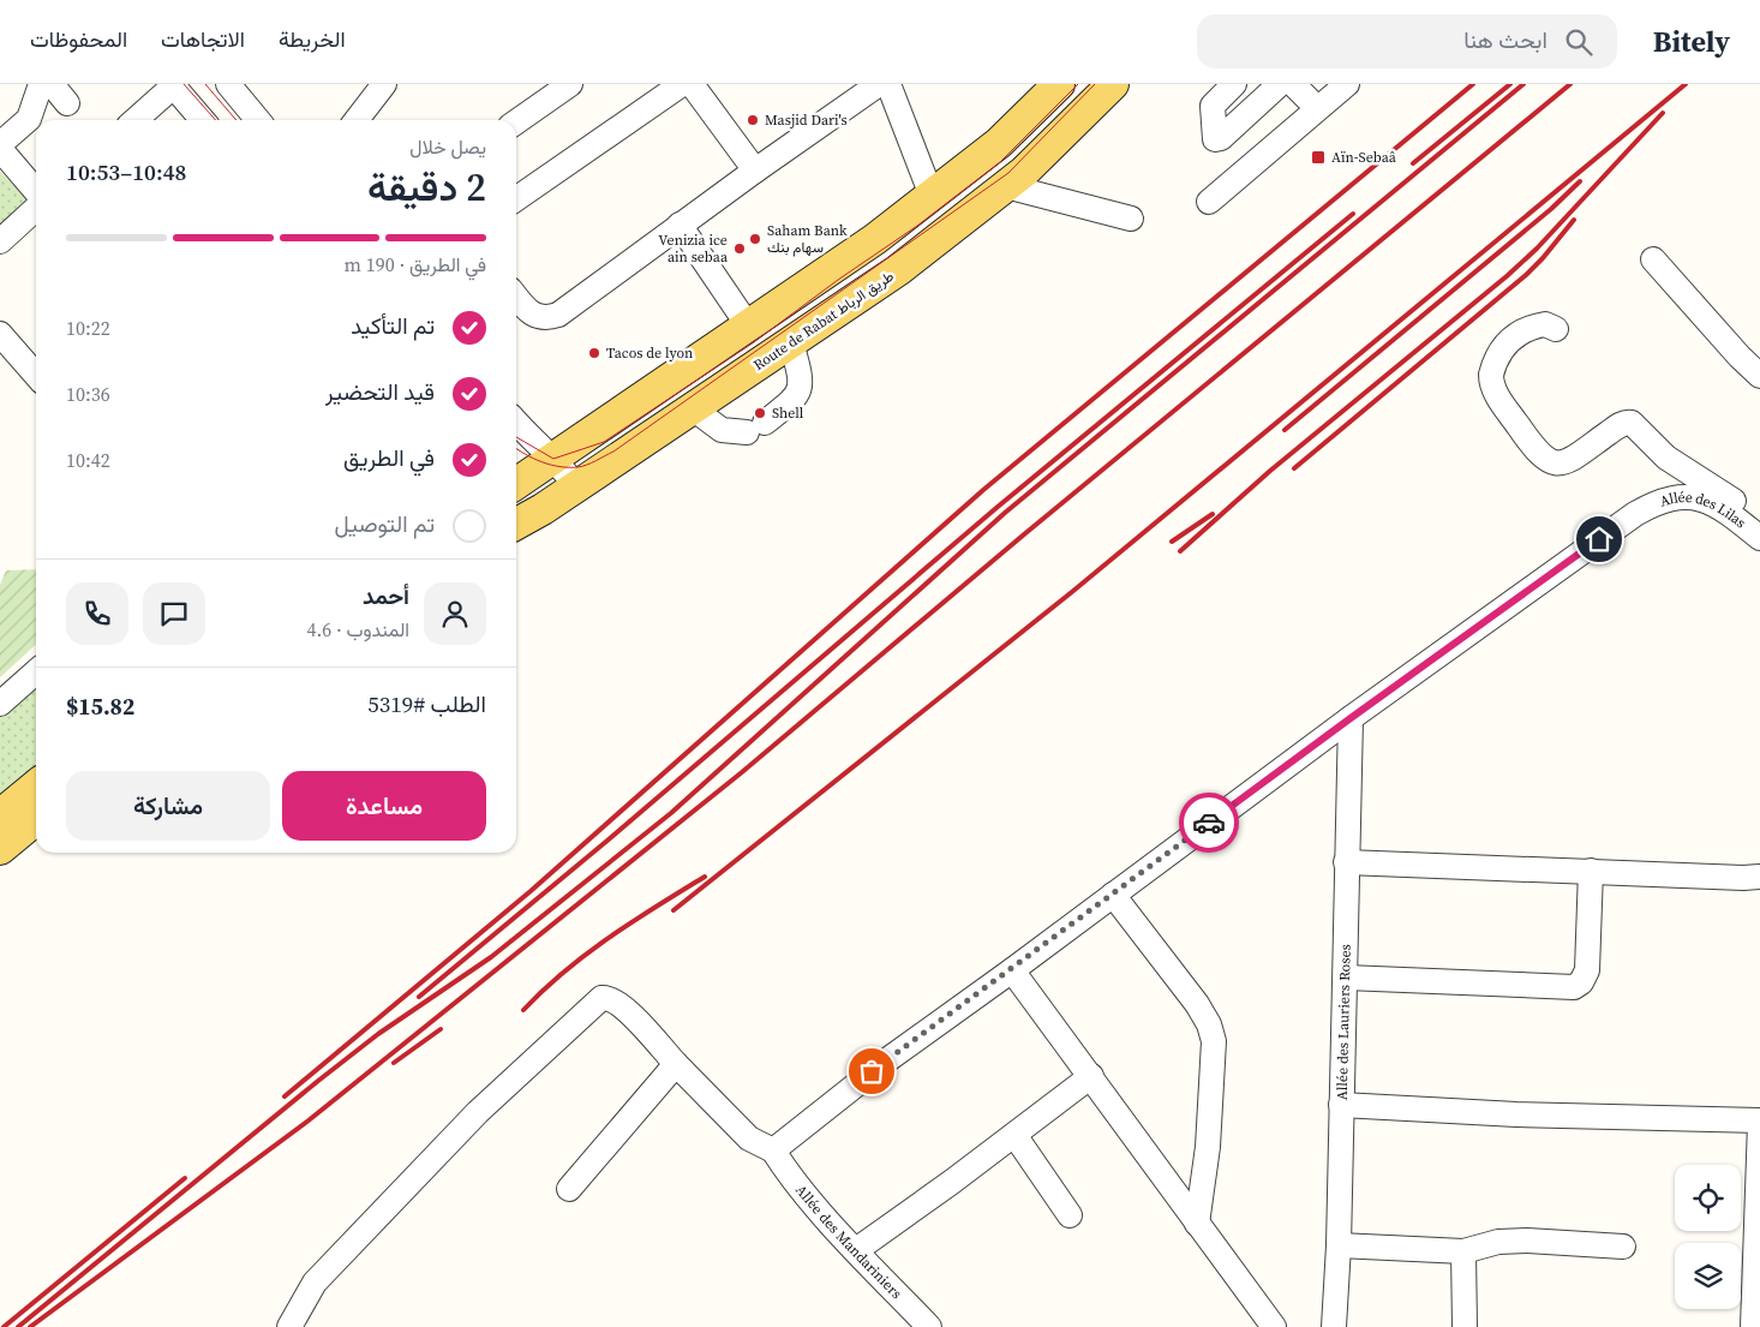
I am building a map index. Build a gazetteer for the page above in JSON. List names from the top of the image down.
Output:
{
  "streets": {
    "main road": ["Route de Rabat طريق الرباط"],
    "street": ["Allée des Lilas", "Allée des Lauriers Roses", "Allée des Mandariniers"]
  },
  "crossings": [
    ["Allée des Lilas", "Allée des Lauriers Roses"],
    ["Allée des Lilas", "Allée des Mandariniers"]
  ],
  "places": {
    "other": [
      "Masjid Dari's",
      "Saham Bank سهام بنك",
      "Venizia ice ain sebaa",
      "Tacos de lyon",
      "Shell"
    ],
    "transit": ["Aïn-Sebaâ"]
  },
  "page": {
    "header": "Bitely",
    "search": "ابحث هنا",
    "nav": ["الخريطة", "الاتجاهات", "المحفوظات"],
    "heading": ["2 دقيقة", "يصل خلال", "10:48–10:53"],
    "panel": [
      "أحمد",
      "المندوب · 4.6",
      "الطلب #5319",
      "$15.82"
    ],
    "bar": "في الطريق · 190 m",
    "list": [
      ["تم التأكيد", "10:22"],
      ["قيد التحضير", "10:36"],
      ["في الطريق", "10:42"],
      "تم التوصيل"
    ],
    "buttons": ["مساعدة", "مشاركة"]
  }
}
